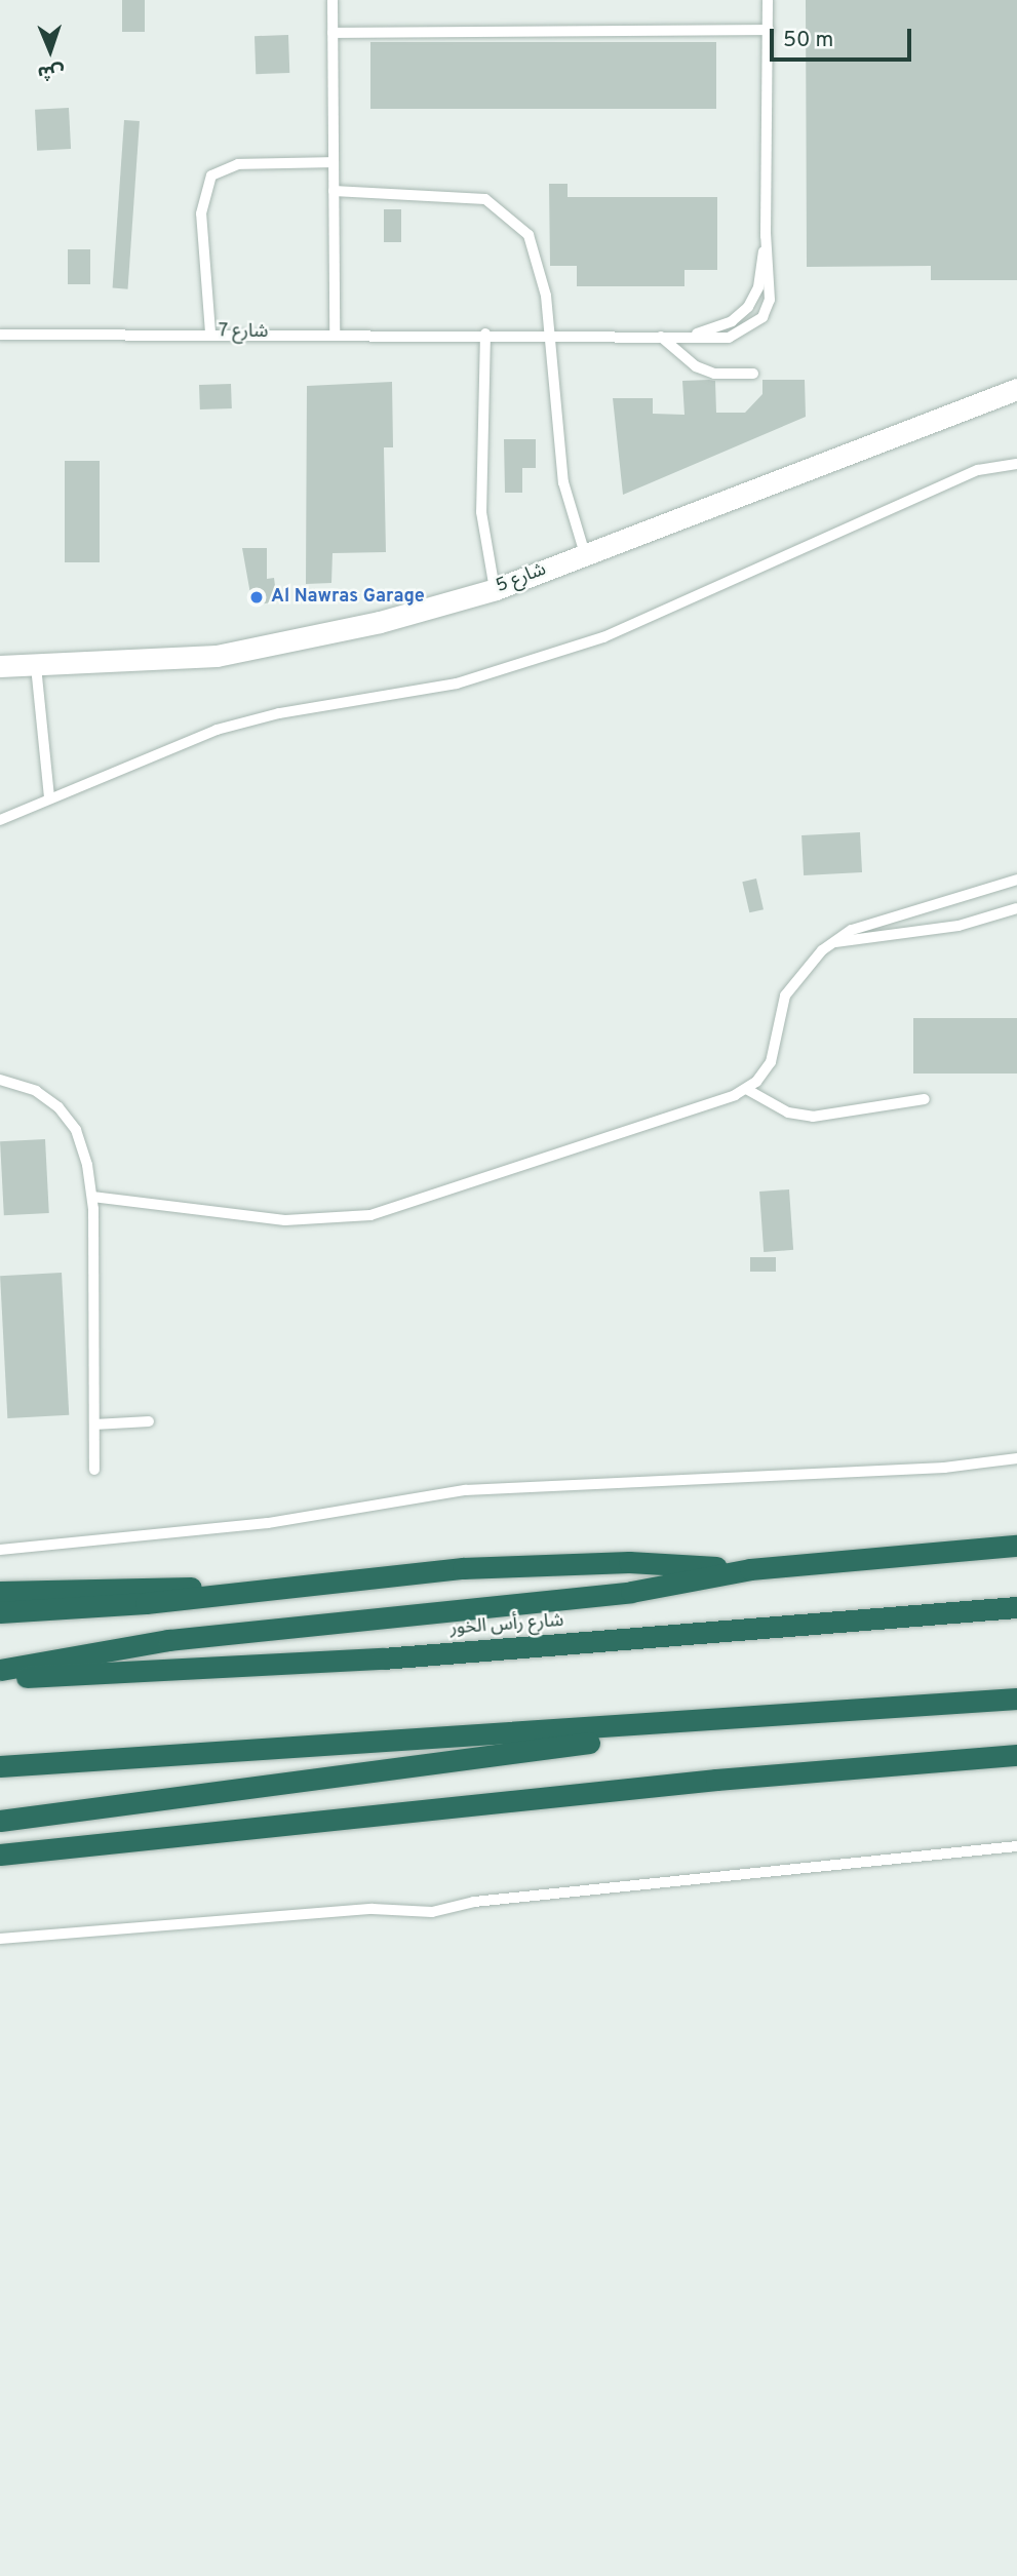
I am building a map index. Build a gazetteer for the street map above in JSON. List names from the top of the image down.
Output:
{
  "streets": {
    "highway": ["شارع رأس الخور"],
    "street": ["شارع 5"],
    "lane": ["شارع 7"]
  },
  "places": ["Al Nawras Garage"],
  "scale_bar": "50 m",
  "north": "bottom"
}
